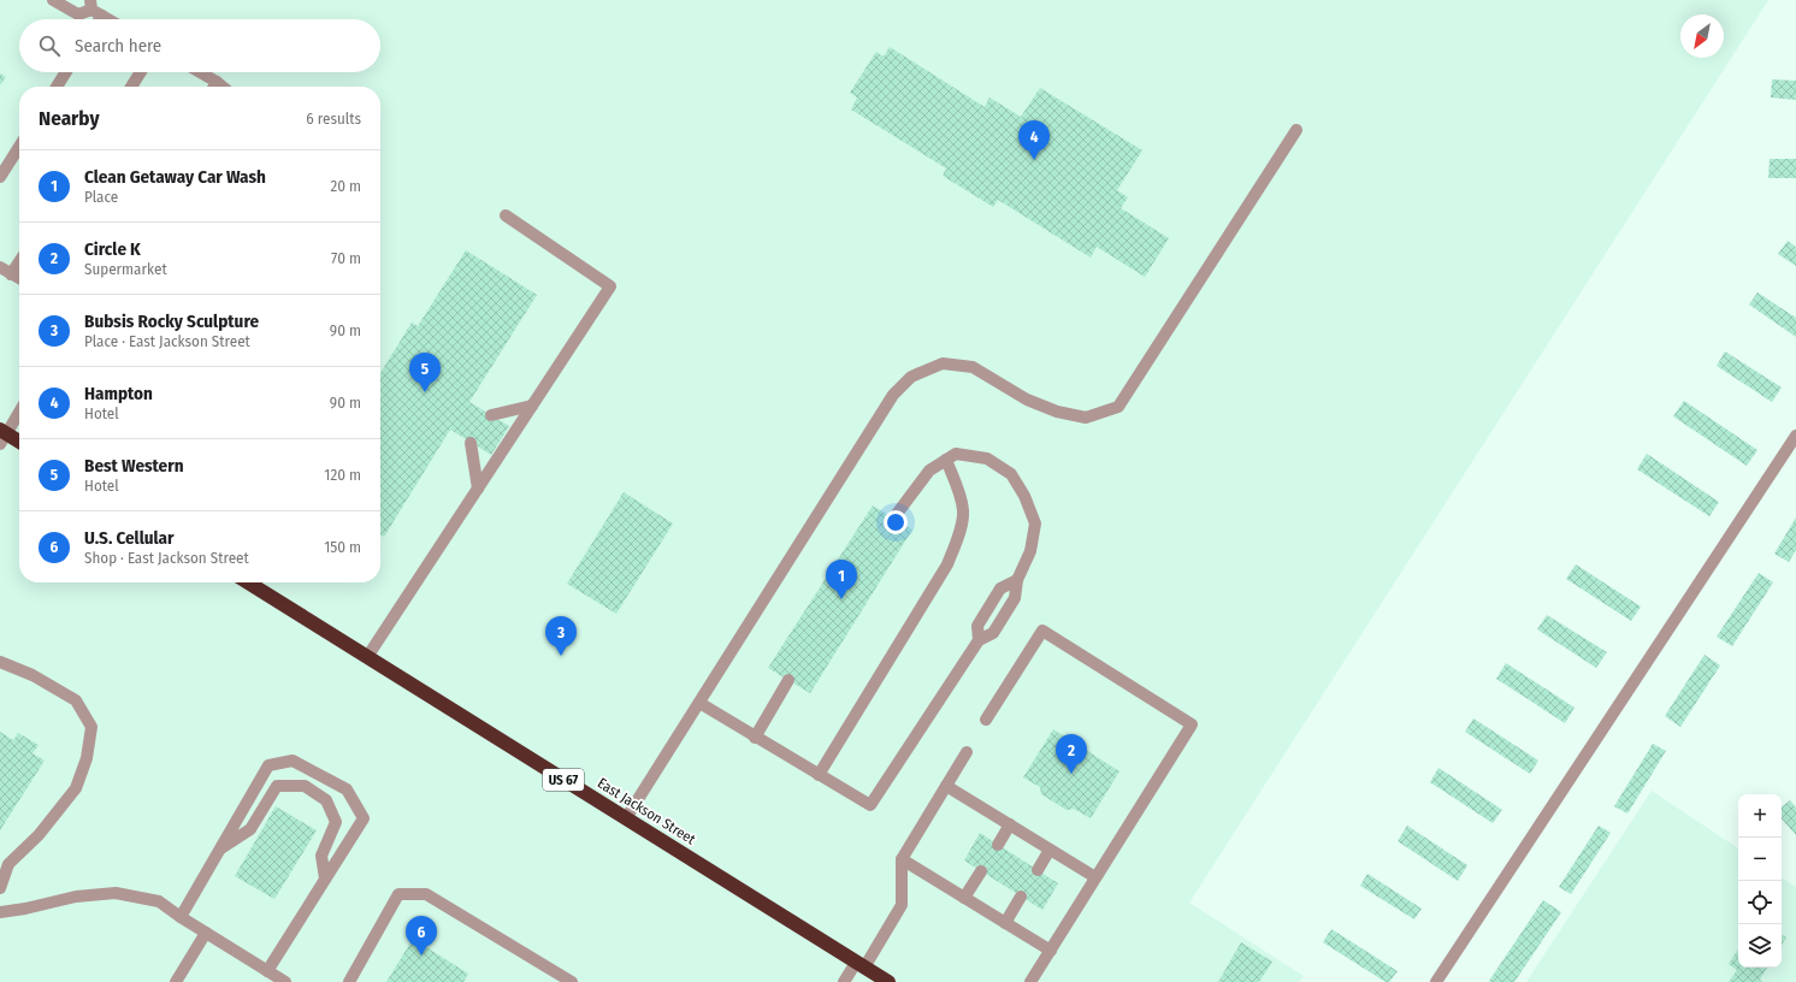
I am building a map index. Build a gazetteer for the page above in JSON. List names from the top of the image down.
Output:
{
  "streets": {
    "highway": ["US 67", "East Jackson Street"]
  },
  "north": "bottom left",
  "page": {
    "search": "Search here",
    "heading": ["Nearby", "6 results"],
    "pins": [
      "4",
      "5",
      "1",
      "3",
      "2",
      "6"
    ],
    "list": [
      {
        "mark": "1",
        "name": "Clean Getaway Car Wash",
        "note": "Place",
        "value": "20 m"
      },
      {
        "mark": "2",
        "name": "Circle K",
        "note": "Supermarket",
        "value": "70 m"
      },
      {
        "mark": "3",
        "name": "Bubsis Rocky Sculpture",
        "note": "Place · East Jackson Street",
        "value": "90 m"
      },
      {
        "mark": "4",
        "name": "Hampton",
        "note": "Hotel",
        "value": "90 m"
      },
      {
        "mark": "5",
        "name": "Best Western",
        "note": "Hotel",
        "value": "120 m"
      },
      {
        "mark": "6",
        "name": "U.S. Cellular",
        "note": "Shop · East Jackson Street",
        "value": "150 m"
      }
    ],
    "map_buttons": ["+", "−"]
  }
}
